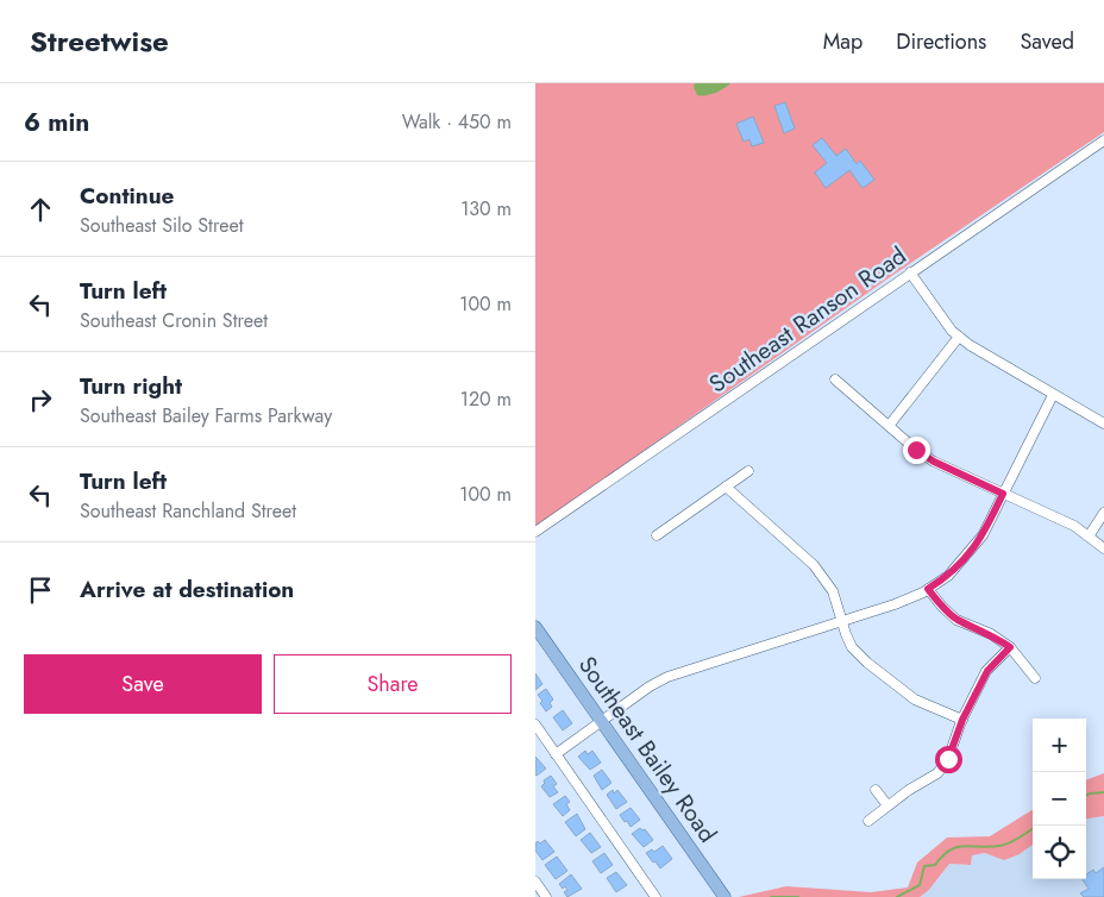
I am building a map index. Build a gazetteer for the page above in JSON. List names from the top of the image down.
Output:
{
  "streets": {
    "main road": ["Southeast Bailey Road"],
    "street": ["Southeast Ranson Road"]
  },
  "page": {
    "header": "Streetwise",
    "nav": ["Map", "Directions", "Saved"],
    "heading": ["6 min", "Walk · 450 m"],
    "list": [
      ["Continue", "Southeast Silo Street", "130 m"],
      ["Turn left", "Southeast Cronin Street", "100 m"],
      ["Turn right", "Southeast Bailey Farms Parkway", "120 m"],
      ["Turn left", "Southeast Ranchland Street", "100 m"],
      "Arrive at destination"
    ],
    "buttons": ["Save", "Share"],
    "map_buttons": ["+", "−"]
  }
}
